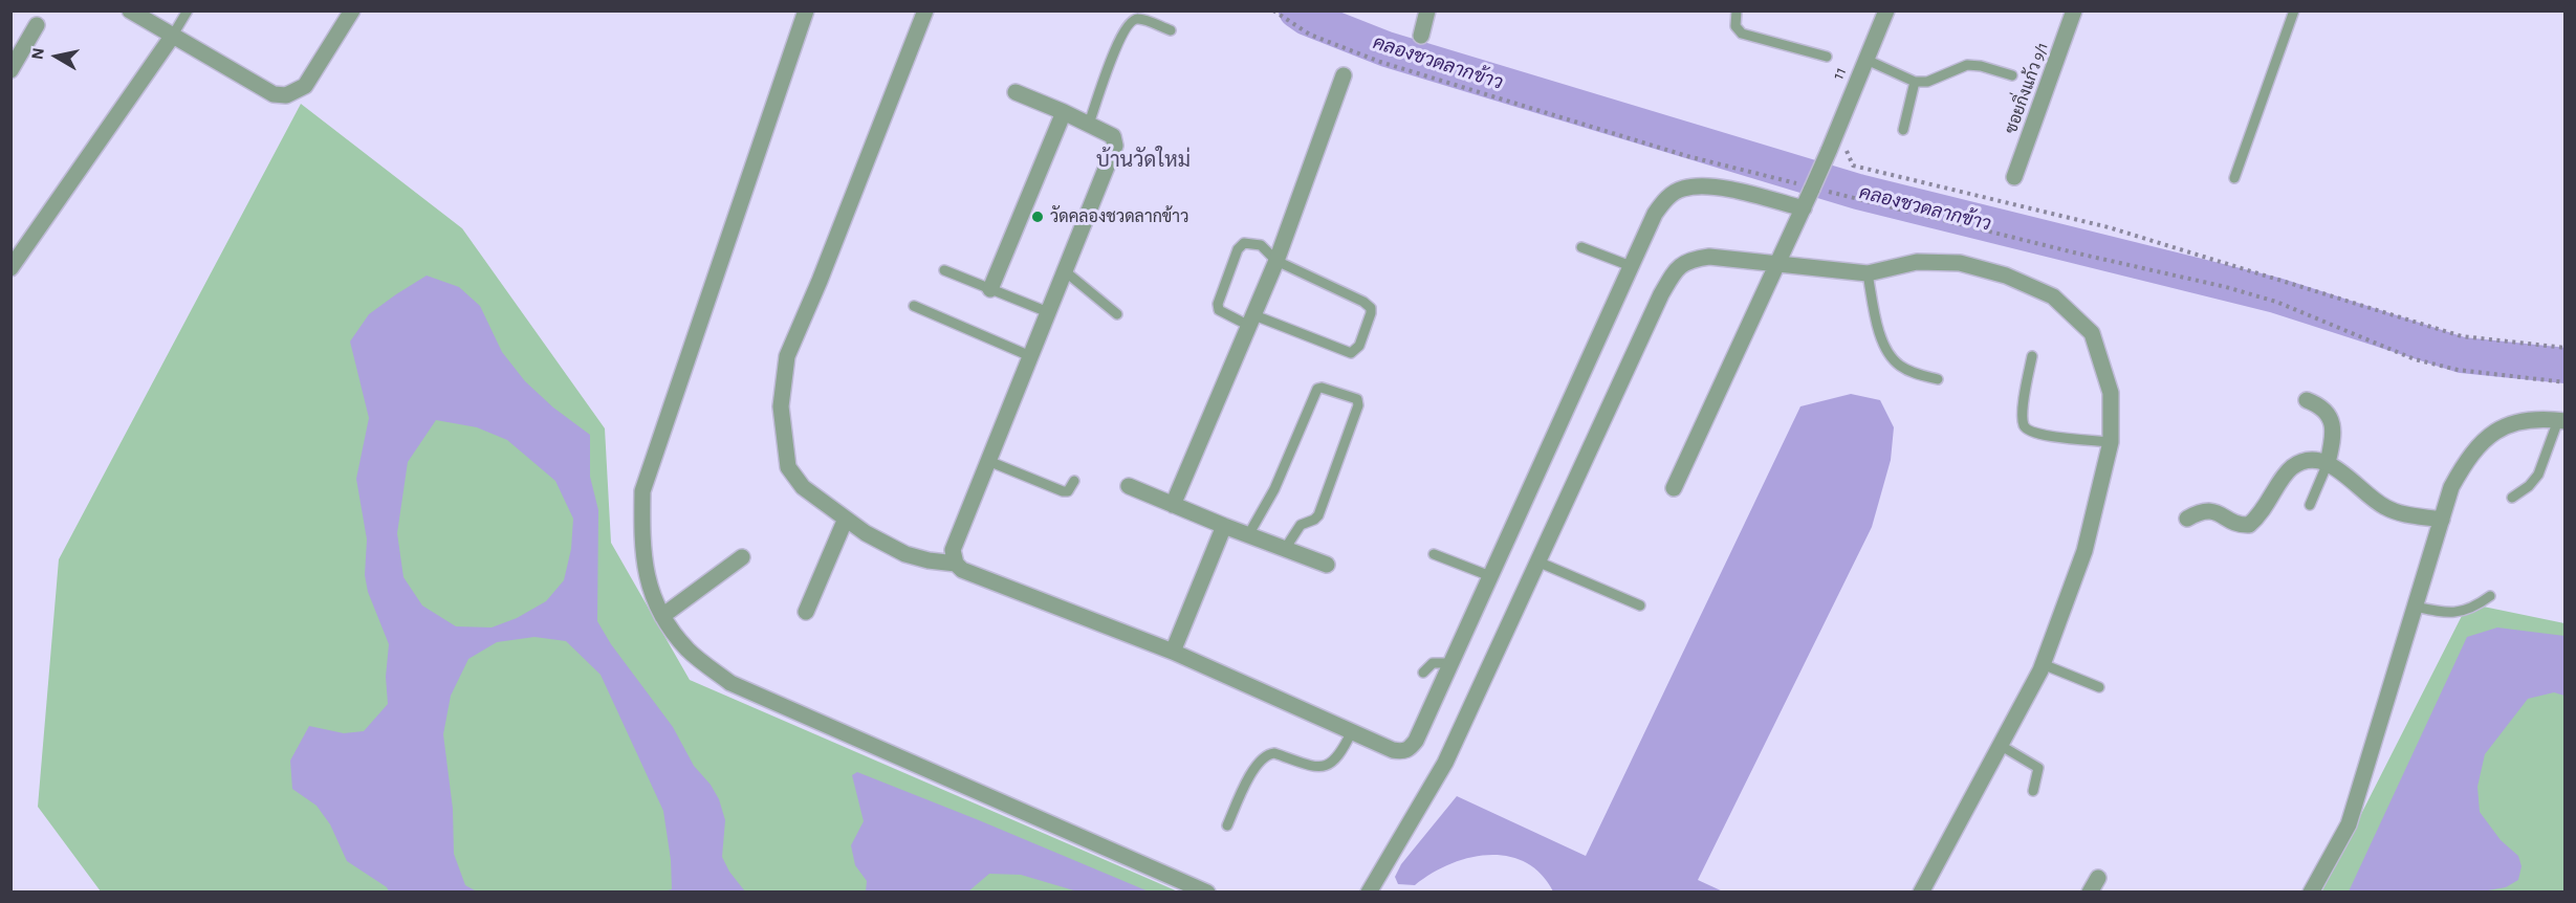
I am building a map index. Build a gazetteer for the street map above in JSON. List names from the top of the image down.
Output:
{
  "streets": {
    "street": ["11", "ซอยกิ่งแก้ว 9/1"]
  },
  "districts": ["บ้านวัดใหม่"],
  "water": ["คลองชวดลากข้าว"],
  "places": ["วัดคลองชวดลากข้าว"],
  "north": "left"
}
